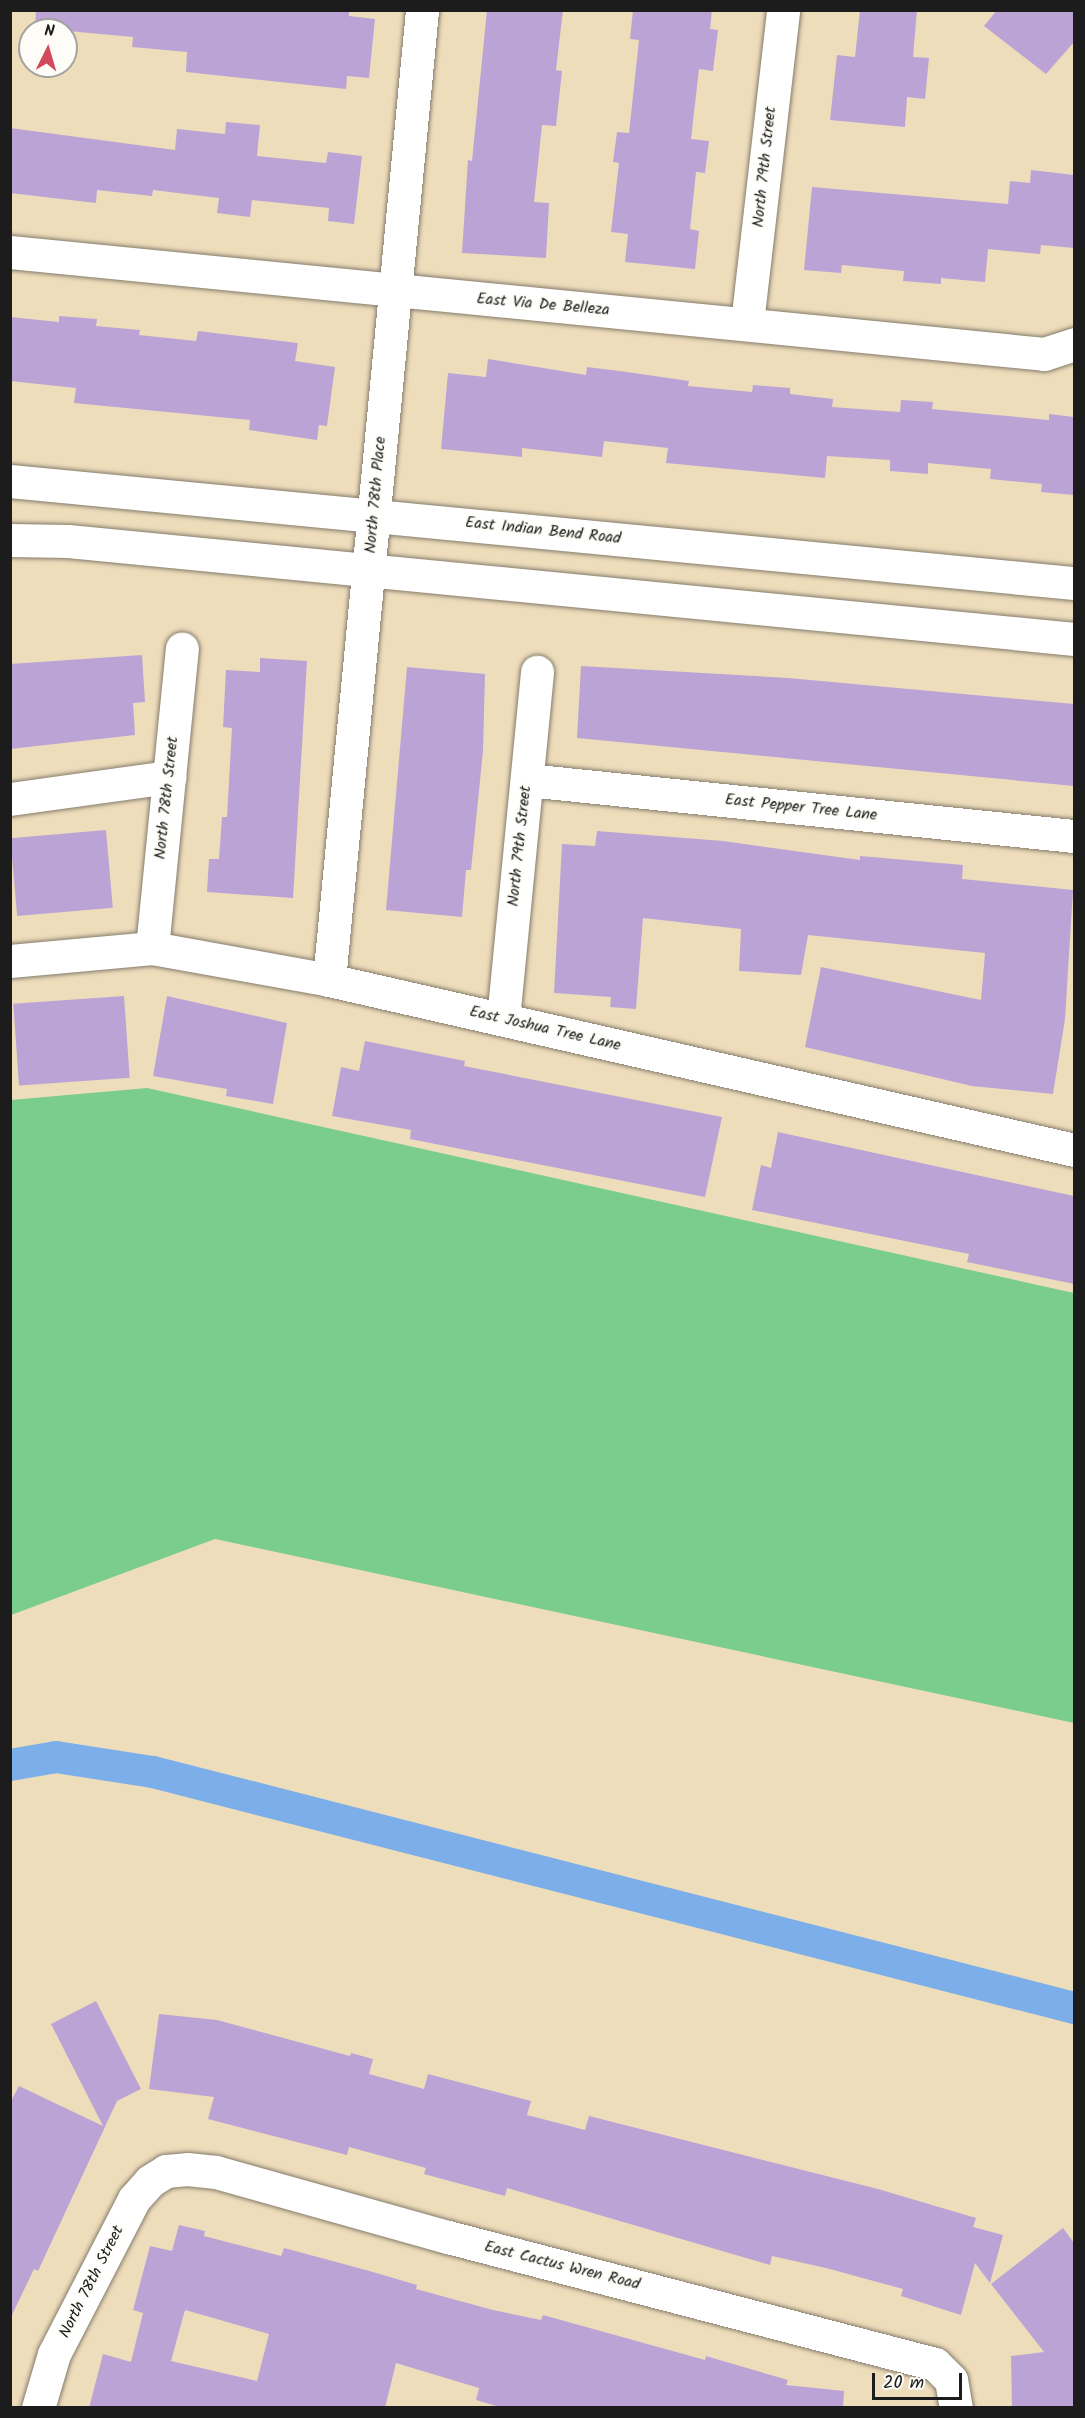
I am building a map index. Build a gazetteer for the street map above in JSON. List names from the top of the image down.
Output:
{
  "streets": {
    "street": [
      "North 79th Street",
      "East Via De Belleza",
      "North 78th Place",
      "East Indian Bend Road",
      "North 78th Street",
      "East Pepper Tree Lane",
      "East Joshua Tree Lane",
      "East Cactus Wren Road"
    ]
  },
  "crossings": [
    ["North 79th Street", "East Via De Belleza"],
    ["North 79th Street", "East Pepper Tree Lane"],
    ["North 79th Street", "East Joshua Tree Lane"],
    ["East Via De Belleza", "North 78th Place"],
    ["North 78th Place", "East Indian Bend Road"],
    ["North 78th Place", "East Joshua Tree Lane"],
    ["North 78th Street", "East Joshua Tree Lane"],
    ["North 78th Street", "East Cactus Wren Road"]
  ],
  "scale_bar": "20 m",
  "north": "top"
}
